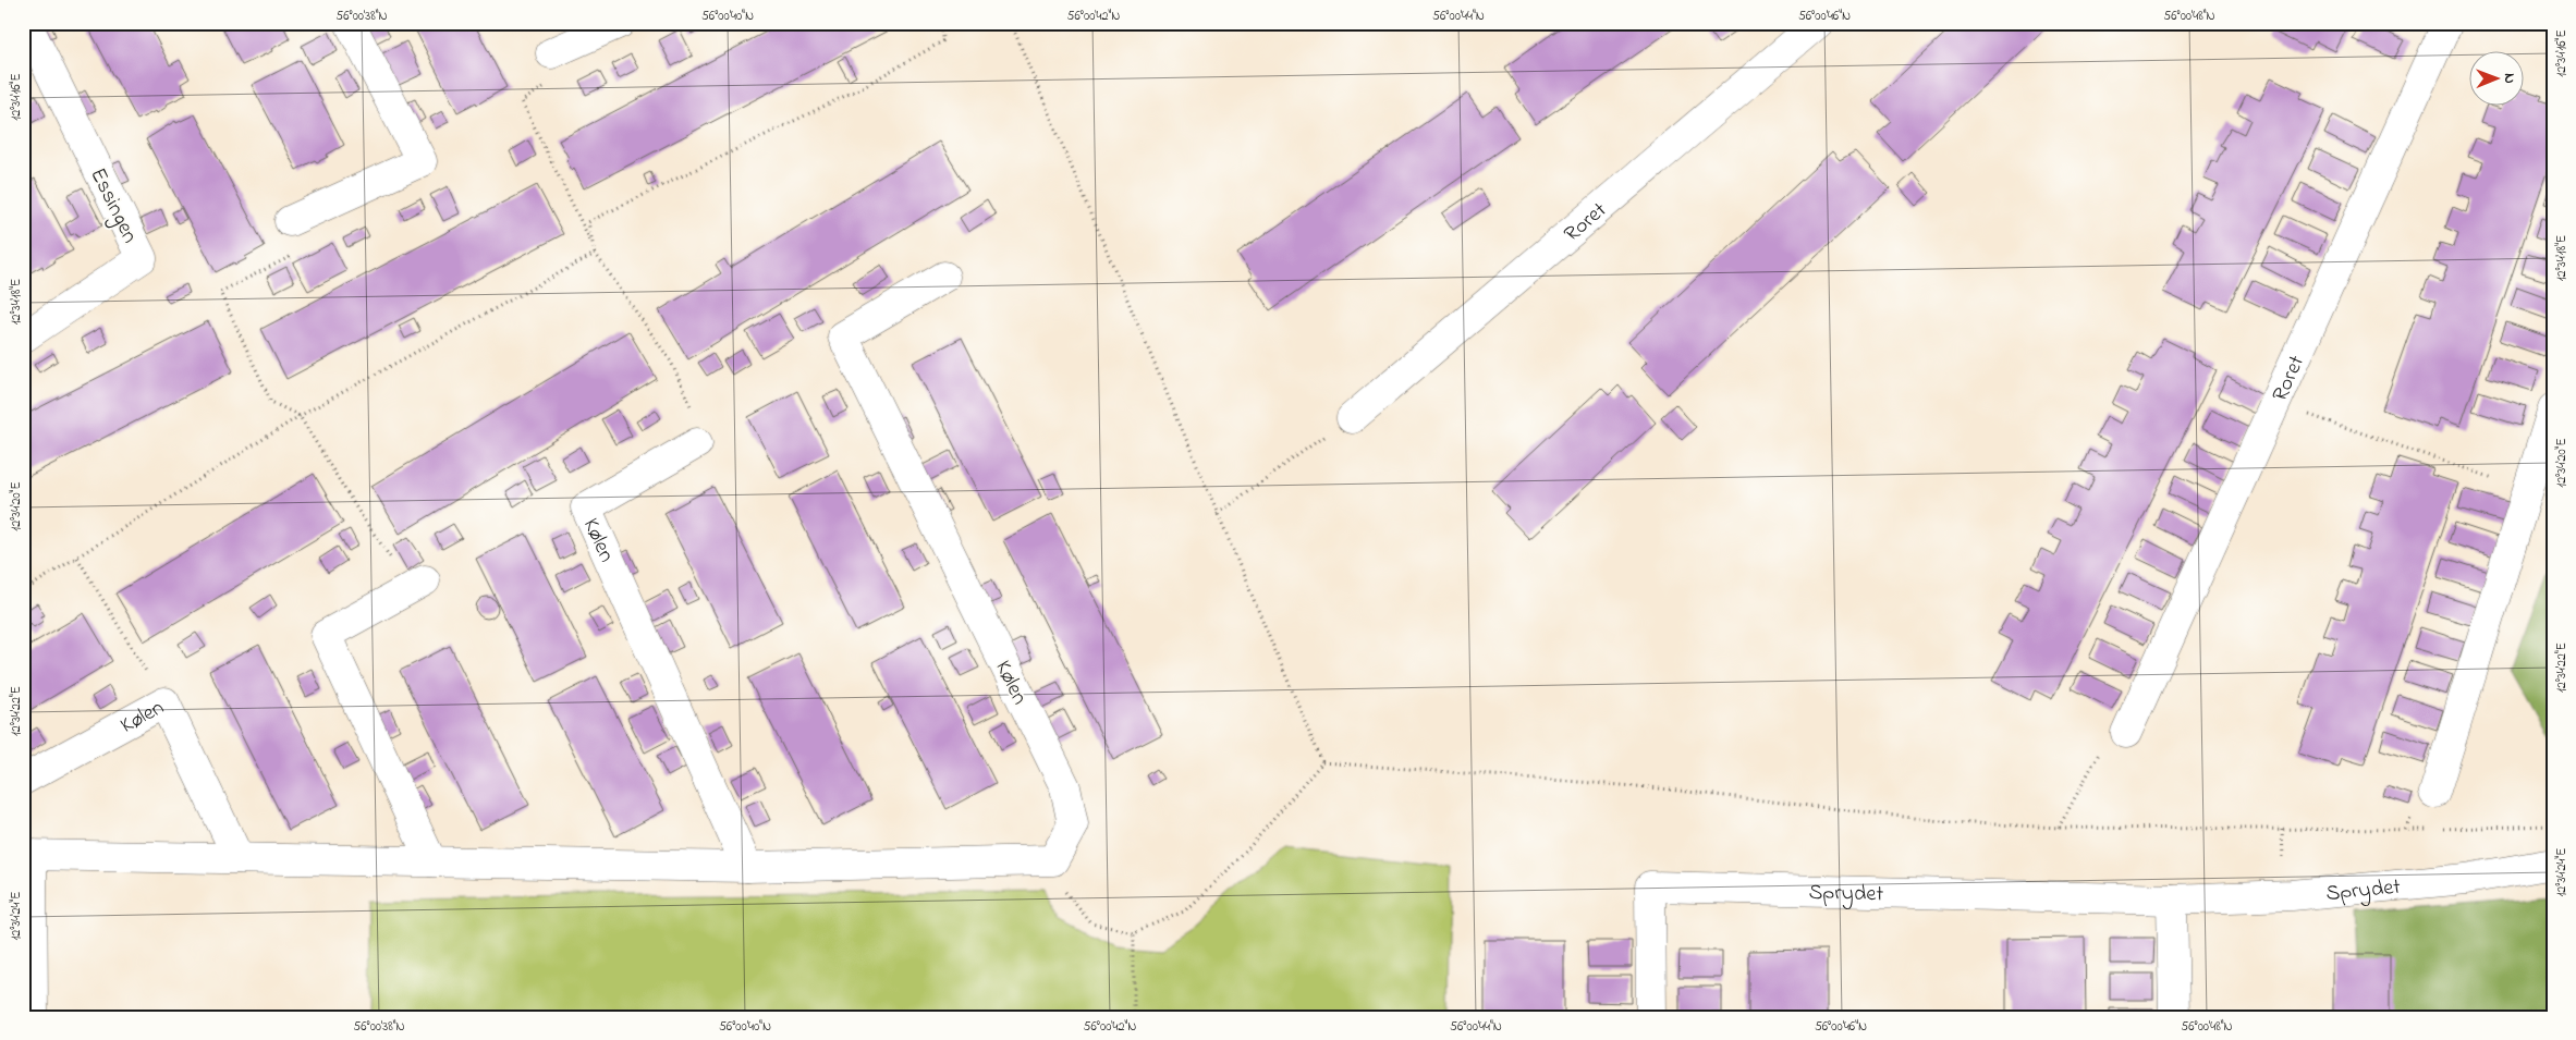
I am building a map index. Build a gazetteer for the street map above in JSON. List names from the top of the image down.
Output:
{
  "streets": {
    "street": [
      "Essingen",
      "Roret",
      "Kølen",
      "Sprydet"
    ]
  },
  "north": "right",
  "coordinates": [
    "56°00'38\"N",
    "56°00'40\"N",
    "56°00'42\"N",
    "56°00'44\"N",
    "56°00'46\"N",
    "56°00'48\"N",
    "12°34'16\"E",
    "12°34'18\"E",
    "12°34'20\"E",
    "12°34'22\"E",
    "12°34'24\"E"
  ]
}
